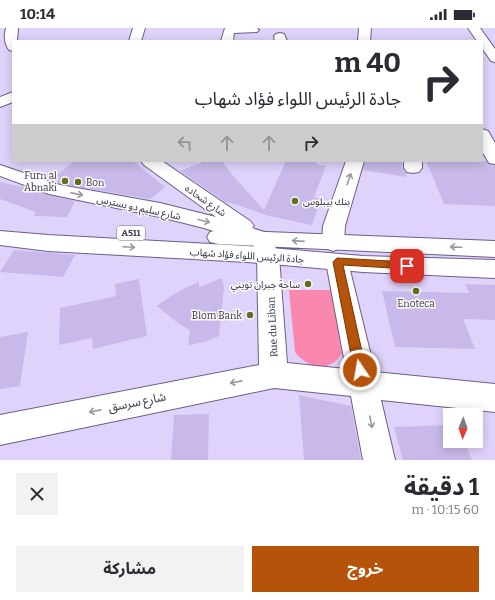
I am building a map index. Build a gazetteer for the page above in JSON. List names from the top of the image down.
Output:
{
  "streets": {
    "main road": [
      "شارع شحاده",
      "شارع سليم دو بسترس",
      "A511",
      "جادة الرئيس اللواء فؤاد شهاب",
      "Rue du Liban",
      "شارع سرسق"
    ]
  },
  "crossings": [
    ["شارع شحاده", "شارع سليم دو بسترس"],
    ["شارع شحاده", "جادة الرئيس اللواء فؤاد شهاب"],
    ["شارع شحاده", "Rue du Liban"],
    ["شارع سليم دو بسترس", "جادة الرئيس اللواء فؤاد شهاب"],
    ["شارع سليم دو بسترس", "Rue du Liban"],
    ["جادة الرئيس اللواء فؤاد شهاب", "Rue du Liban"],
    ["Rue du Liban", "شارع سرسق"]
  ],
  "one_way": ["شارع سليم دو بسترس", "شارع سرسق"],
  "places": [
    "Furn al Abnaki",
    "Bon",
    "بنك بيبلوس",
    "ساحة جبران تويني",
    "Enoteca",
    "Blom Bank"
  ],
  "north": "bottom",
  "page": {
    "status": "10:14",
    "turn": ["40 m", "جادة الرئيس اللواء فؤاد شهاب"],
    "heading": ["1 دقيقة", "60 m · 10:15"],
    "buttons": ["خروج", "مشاركة"]
  }
}
